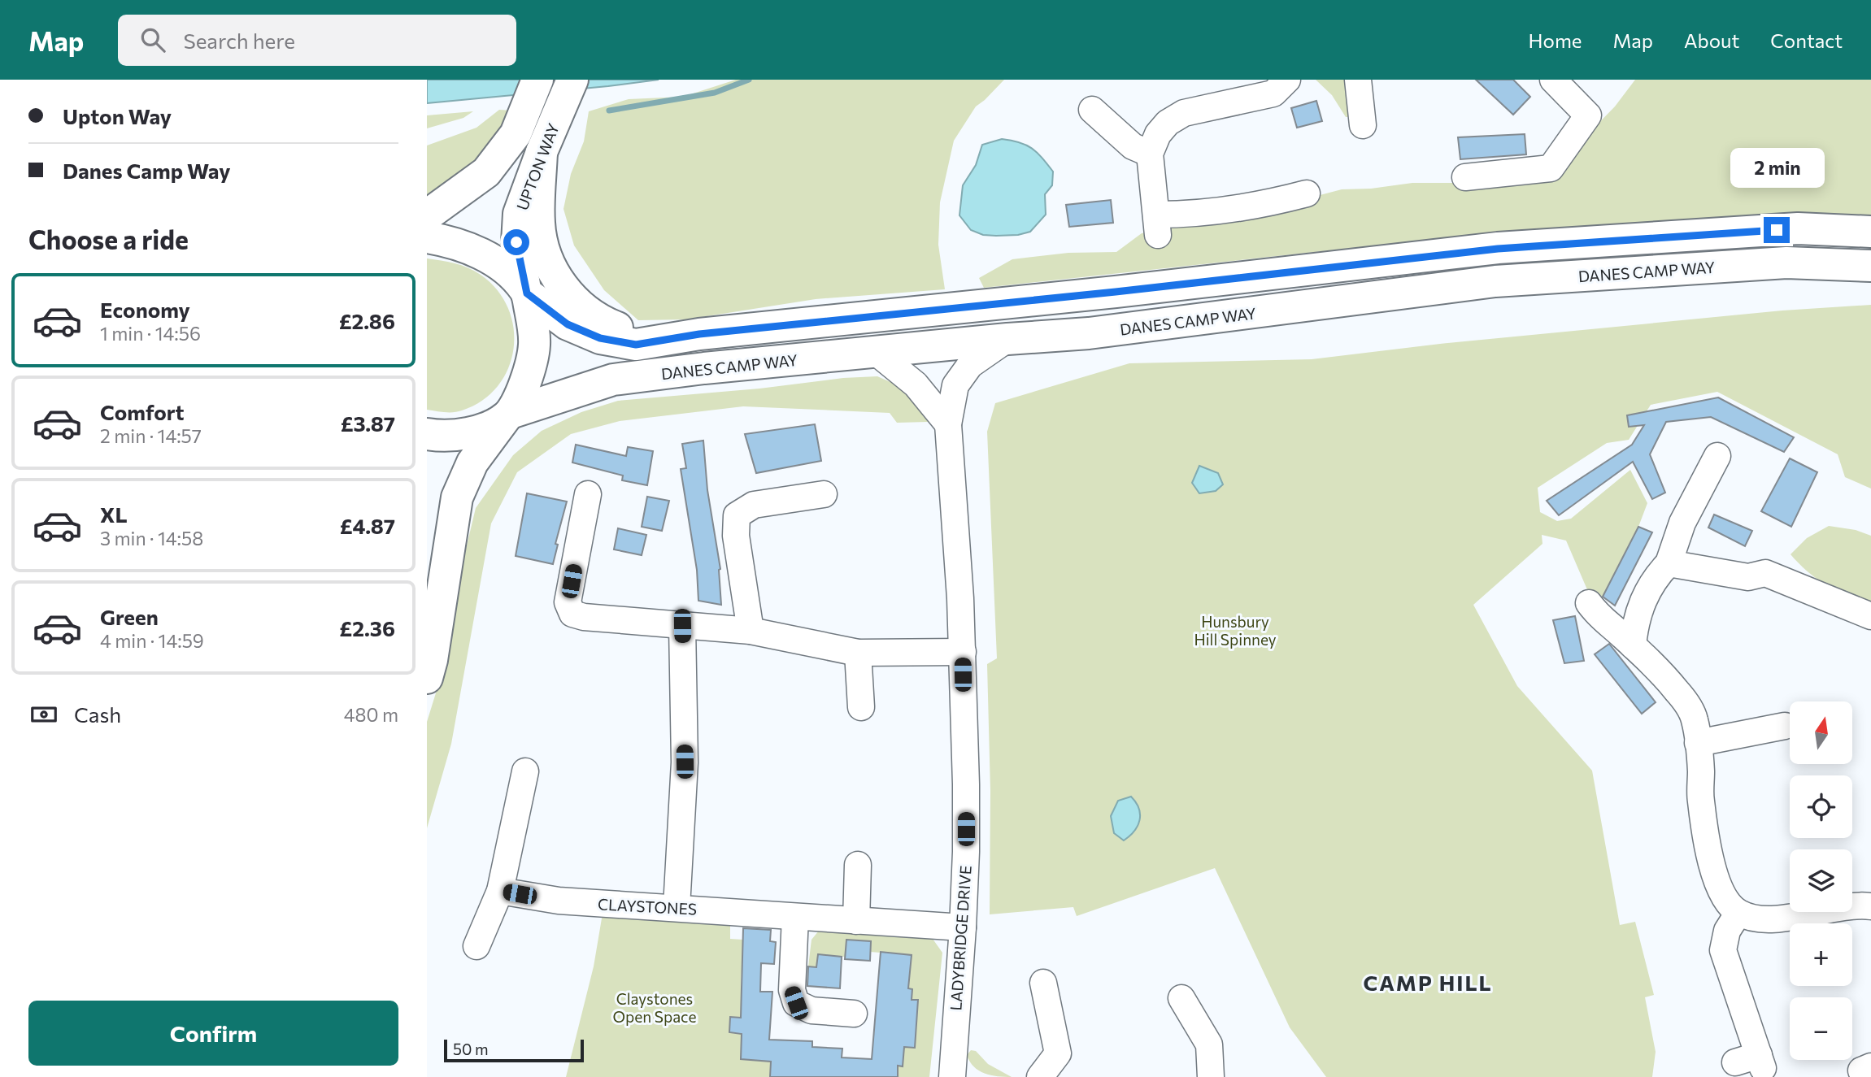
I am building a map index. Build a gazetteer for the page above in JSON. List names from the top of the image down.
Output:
{
  "streets": {
    "highway": ["UPTON WAY", "DANES CAMP WAY"],
    "street": ["CLAYSTONES", "LADYBRIDGE DRIVE"]
  },
  "crossings": [
    ["UPTON WAY", "DANES CAMP WAY"],
    ["DANES CAMP WAY", "LADYBRIDGE DRIVE"],
    ["CLAYSTONES", "LADYBRIDGE DRIVE"]
  ],
  "districts": ["CAMP HILL"],
  "parks": ["Hunsbury Hill Spinney", "Claystones Open Space"],
  "scale_bar": "50 m",
  "north": "top",
  "page": {
    "header": "Map",
    "search": "Search here",
    "nav": [
      "Home",
      "Map",
      "About",
      "Contact"
    ],
    "banner": ["Upton Way", "Danes Camp Way"],
    "bubble": "2 min",
    "heading": "Choose a ride",
    "list": [
      {
        "name": "Economy",
        "note": "1 min · 14:56",
        "value": "£2.86"
      },
      {
        "name": "Comfort",
        "note": "2 min · 14:57",
        "value": "£3.87"
      },
      {
        "name": "XL",
        "note": "3 min · 14:58",
        "value": "£4.87"
      },
      {
        "name": "Green",
        "note": "4 min · 14:59",
        "value": "£2.36"
      }
    ],
    "pay": ["Cash", "480 m"],
    "map_buttons": ["+", "−"],
    "buttons": "Confirm",
    "scale": "50 m"
  }
}
